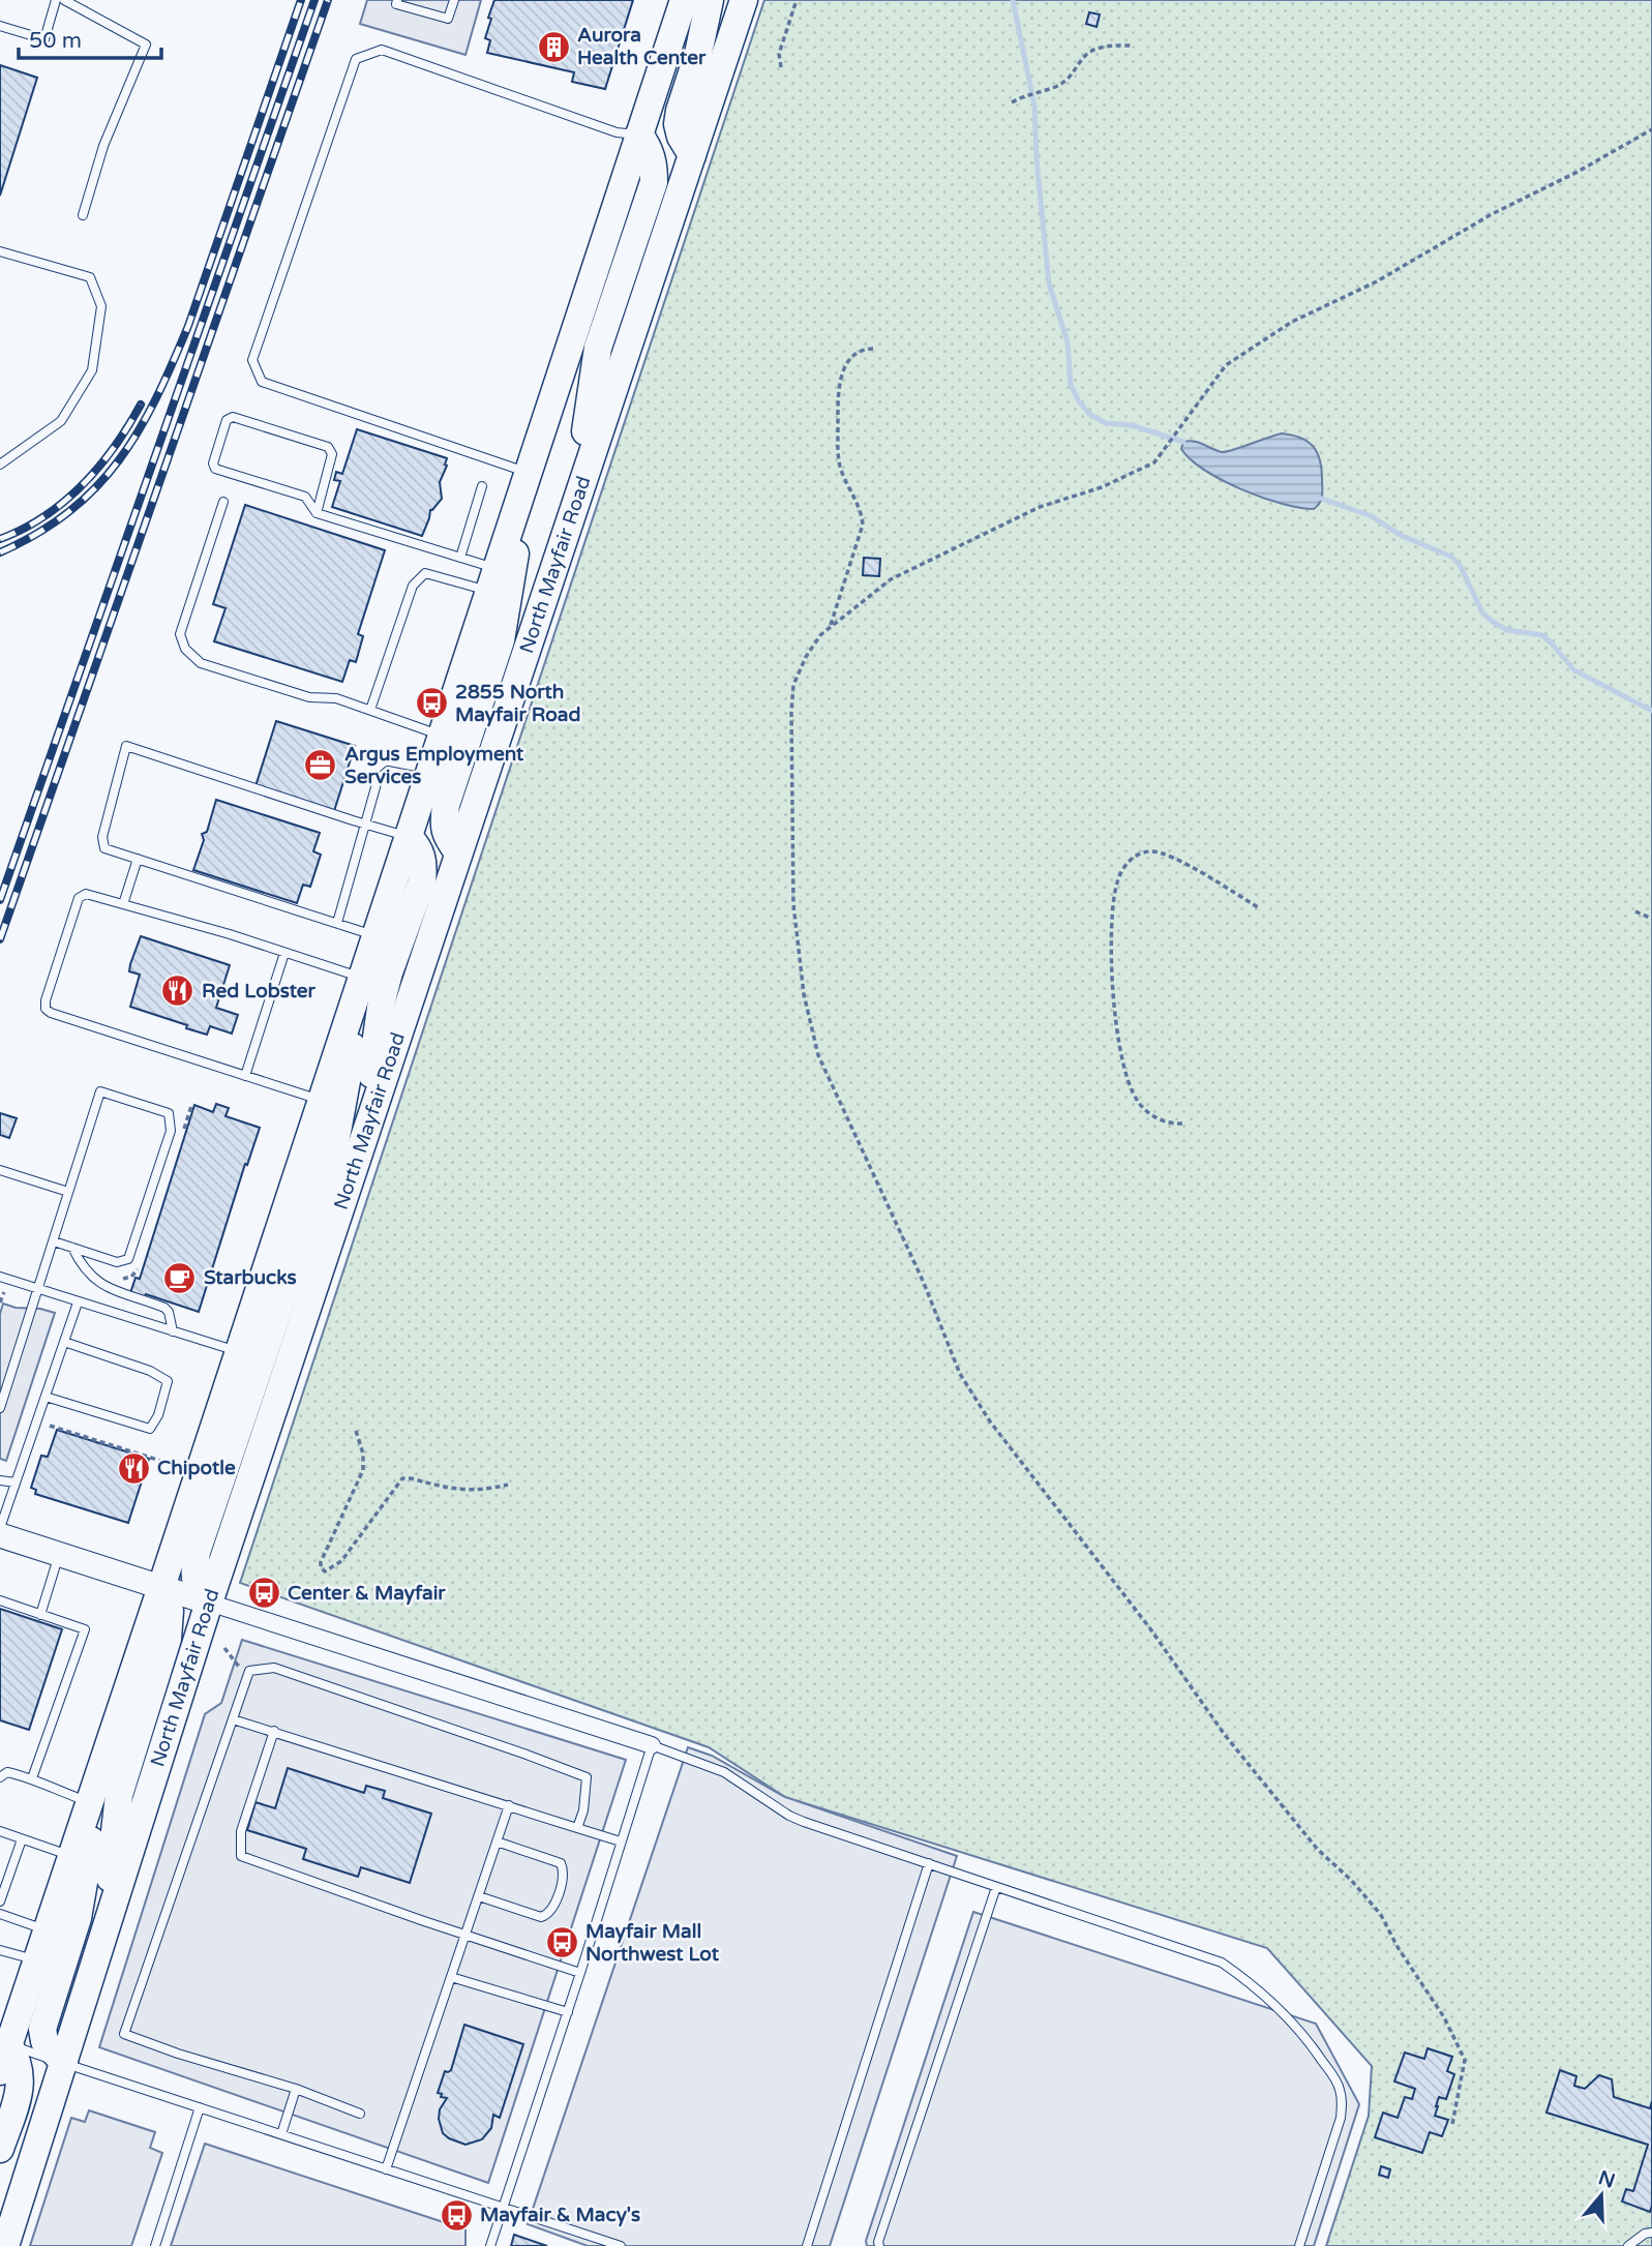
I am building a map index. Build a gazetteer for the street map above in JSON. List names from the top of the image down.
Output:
{
  "streets": {
    "main road": ["North Mayfair Road"]
  },
  "places": {
    "building": ["Aurora Health Center"],
    "bus stop": [
      "2855 North Mayfair Road",
      "Center & Mayfair",
      "Mayfair Mall Northwest Lot",
      "Mayfair & Macy's"
    ],
    "office": ["Argus Employment Services"],
    "restaurant": ["Red Lobster", "Chipotle"],
    "cafe": ["Starbucks"]
  },
  "scale_bar": "50 m",
  "north": "top"
}
